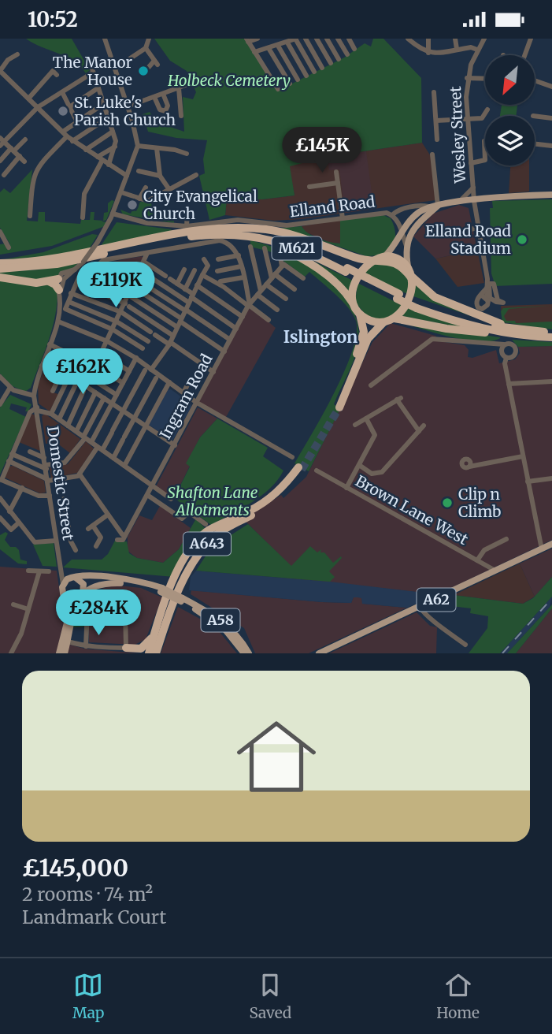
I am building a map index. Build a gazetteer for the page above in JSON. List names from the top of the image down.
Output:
{
  "streets": {
    "highway": ["M621", "A643"],
    "main road": ["Elland Road", "A62", "A58"],
    "street": [
      "Wesley Street",
      "Ingram Road",
      "Domestic Street",
      "Brown Lane West"
    ]
  },
  "crossings": [
    ["Wesley Street", "Elland Road"],
    ["Brown Lane West", "A62"]
  ],
  "districts": ["Islington"],
  "parks": ["Holbeck Cemetery", "Shafton Lane Allotments"],
  "places": [
    "The Manor House",
    "St. Luke's Parish Church",
    "City Evangelical Church",
    "Elland Road Stadium",
    "Clip n Climb"
  ],
  "north": "bottom left",
  "page": {
    "status": "10:52",
    "price": [
      "£145K",
      "£119K",
      "£162K",
      "£284K"
    ],
    "list": [
      {
        "name": "£145,000",
        "note": "2 rooms · 74 m² · Landmark Court"
      }
    ],
    "tabs": ["Map", "Saved", "Home"]
  }
}
